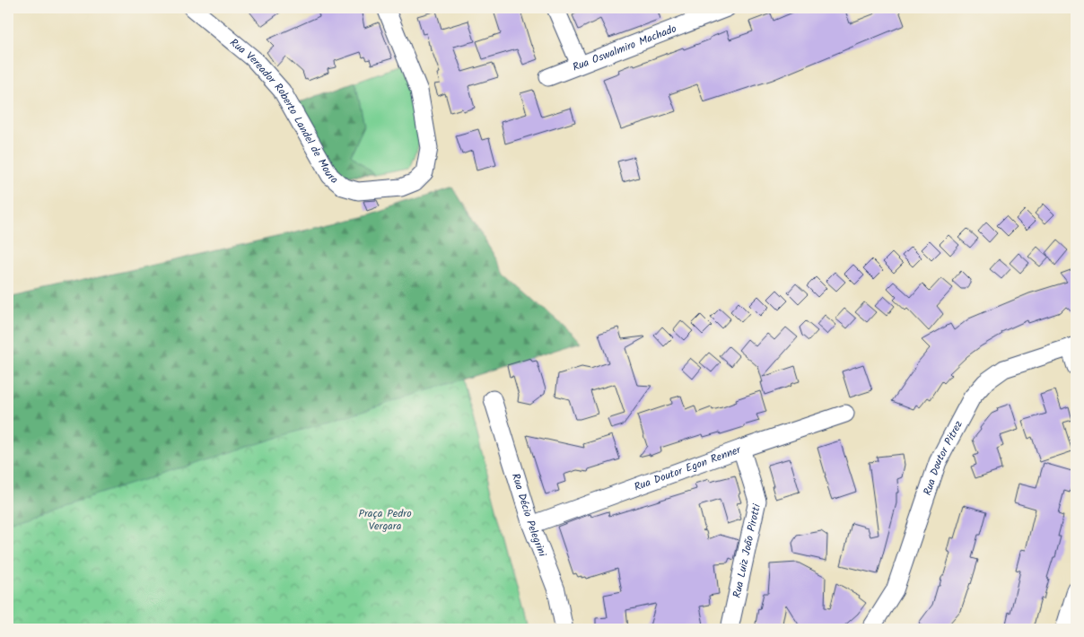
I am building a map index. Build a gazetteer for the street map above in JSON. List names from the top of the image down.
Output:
{
  "streets": {
    "street": [
      "Rua Oswalmiro Machado",
      "Rua Vereador Roberto Landel de Moura",
      "Rua Doutor Pitrez",
      "Rua Doutor Egon Renner",
      "Rua Décio Pelegrini",
      "Rua Luiz João Pirotti"
    ]
  },
  "crossings": [
    ["Rua Doutor Egon Renner", "Rua Décio Pelegrini"],
    ["Rua Doutor Egon Renner", "Rua Luiz João Pirotti"]
  ],
  "parks": ["Praça Pedro Vergara"]
}
